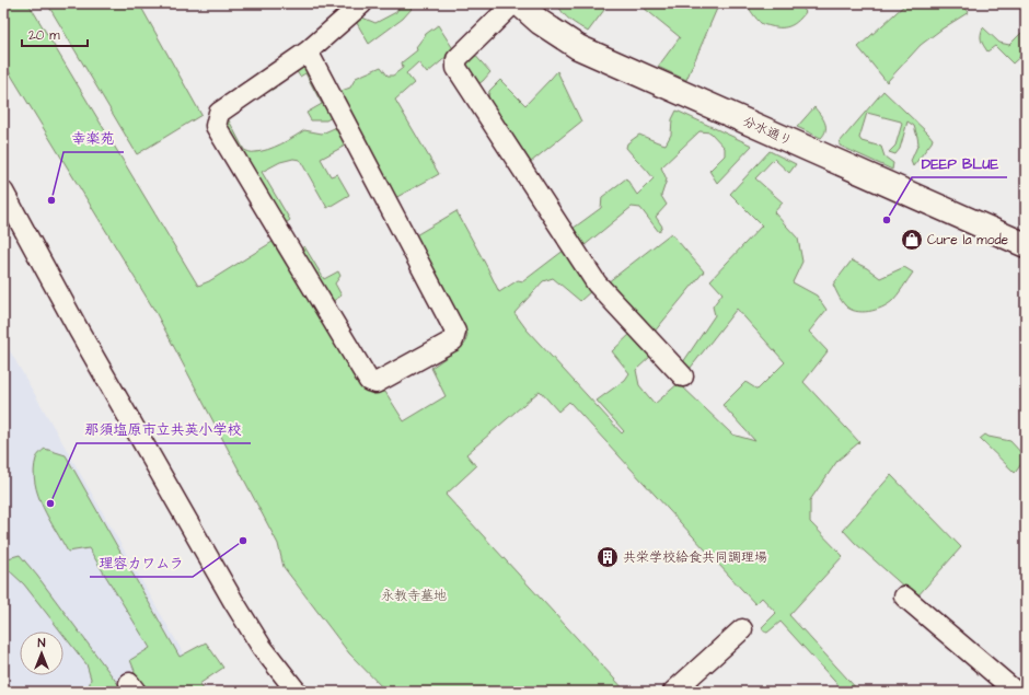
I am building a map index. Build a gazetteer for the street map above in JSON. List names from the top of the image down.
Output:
{
  "streets": {
    "street": ["分水通り"]
  },
  "parks": ["永教寺墓地"],
  "places": {
    "other": [
      "幸楽苑",
      "DEEP BLUE",
      "那須塩原市立共英小学校",
      "理容カワムラ"
    ],
    "shop": ["Cure la mode"],
    "building": ["共栄学校給食共同調理場"]
  },
  "scale_bar": "20 m",
  "north": "top"
}
